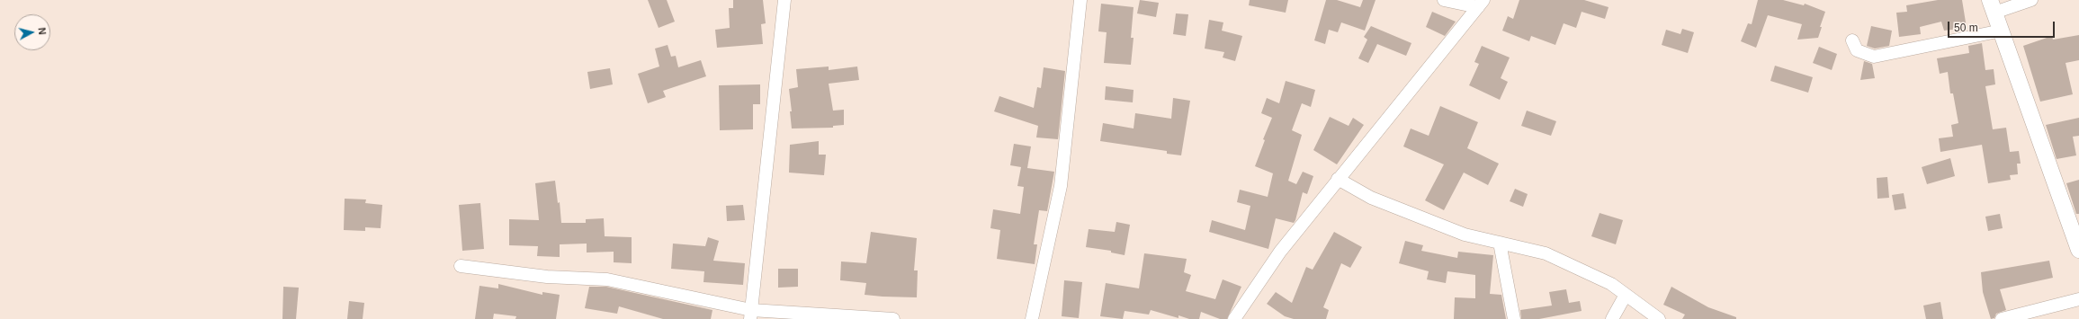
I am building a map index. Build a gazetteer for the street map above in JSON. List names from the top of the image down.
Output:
{
  "scale_bar": "50 m",
  "north": "right"
}
